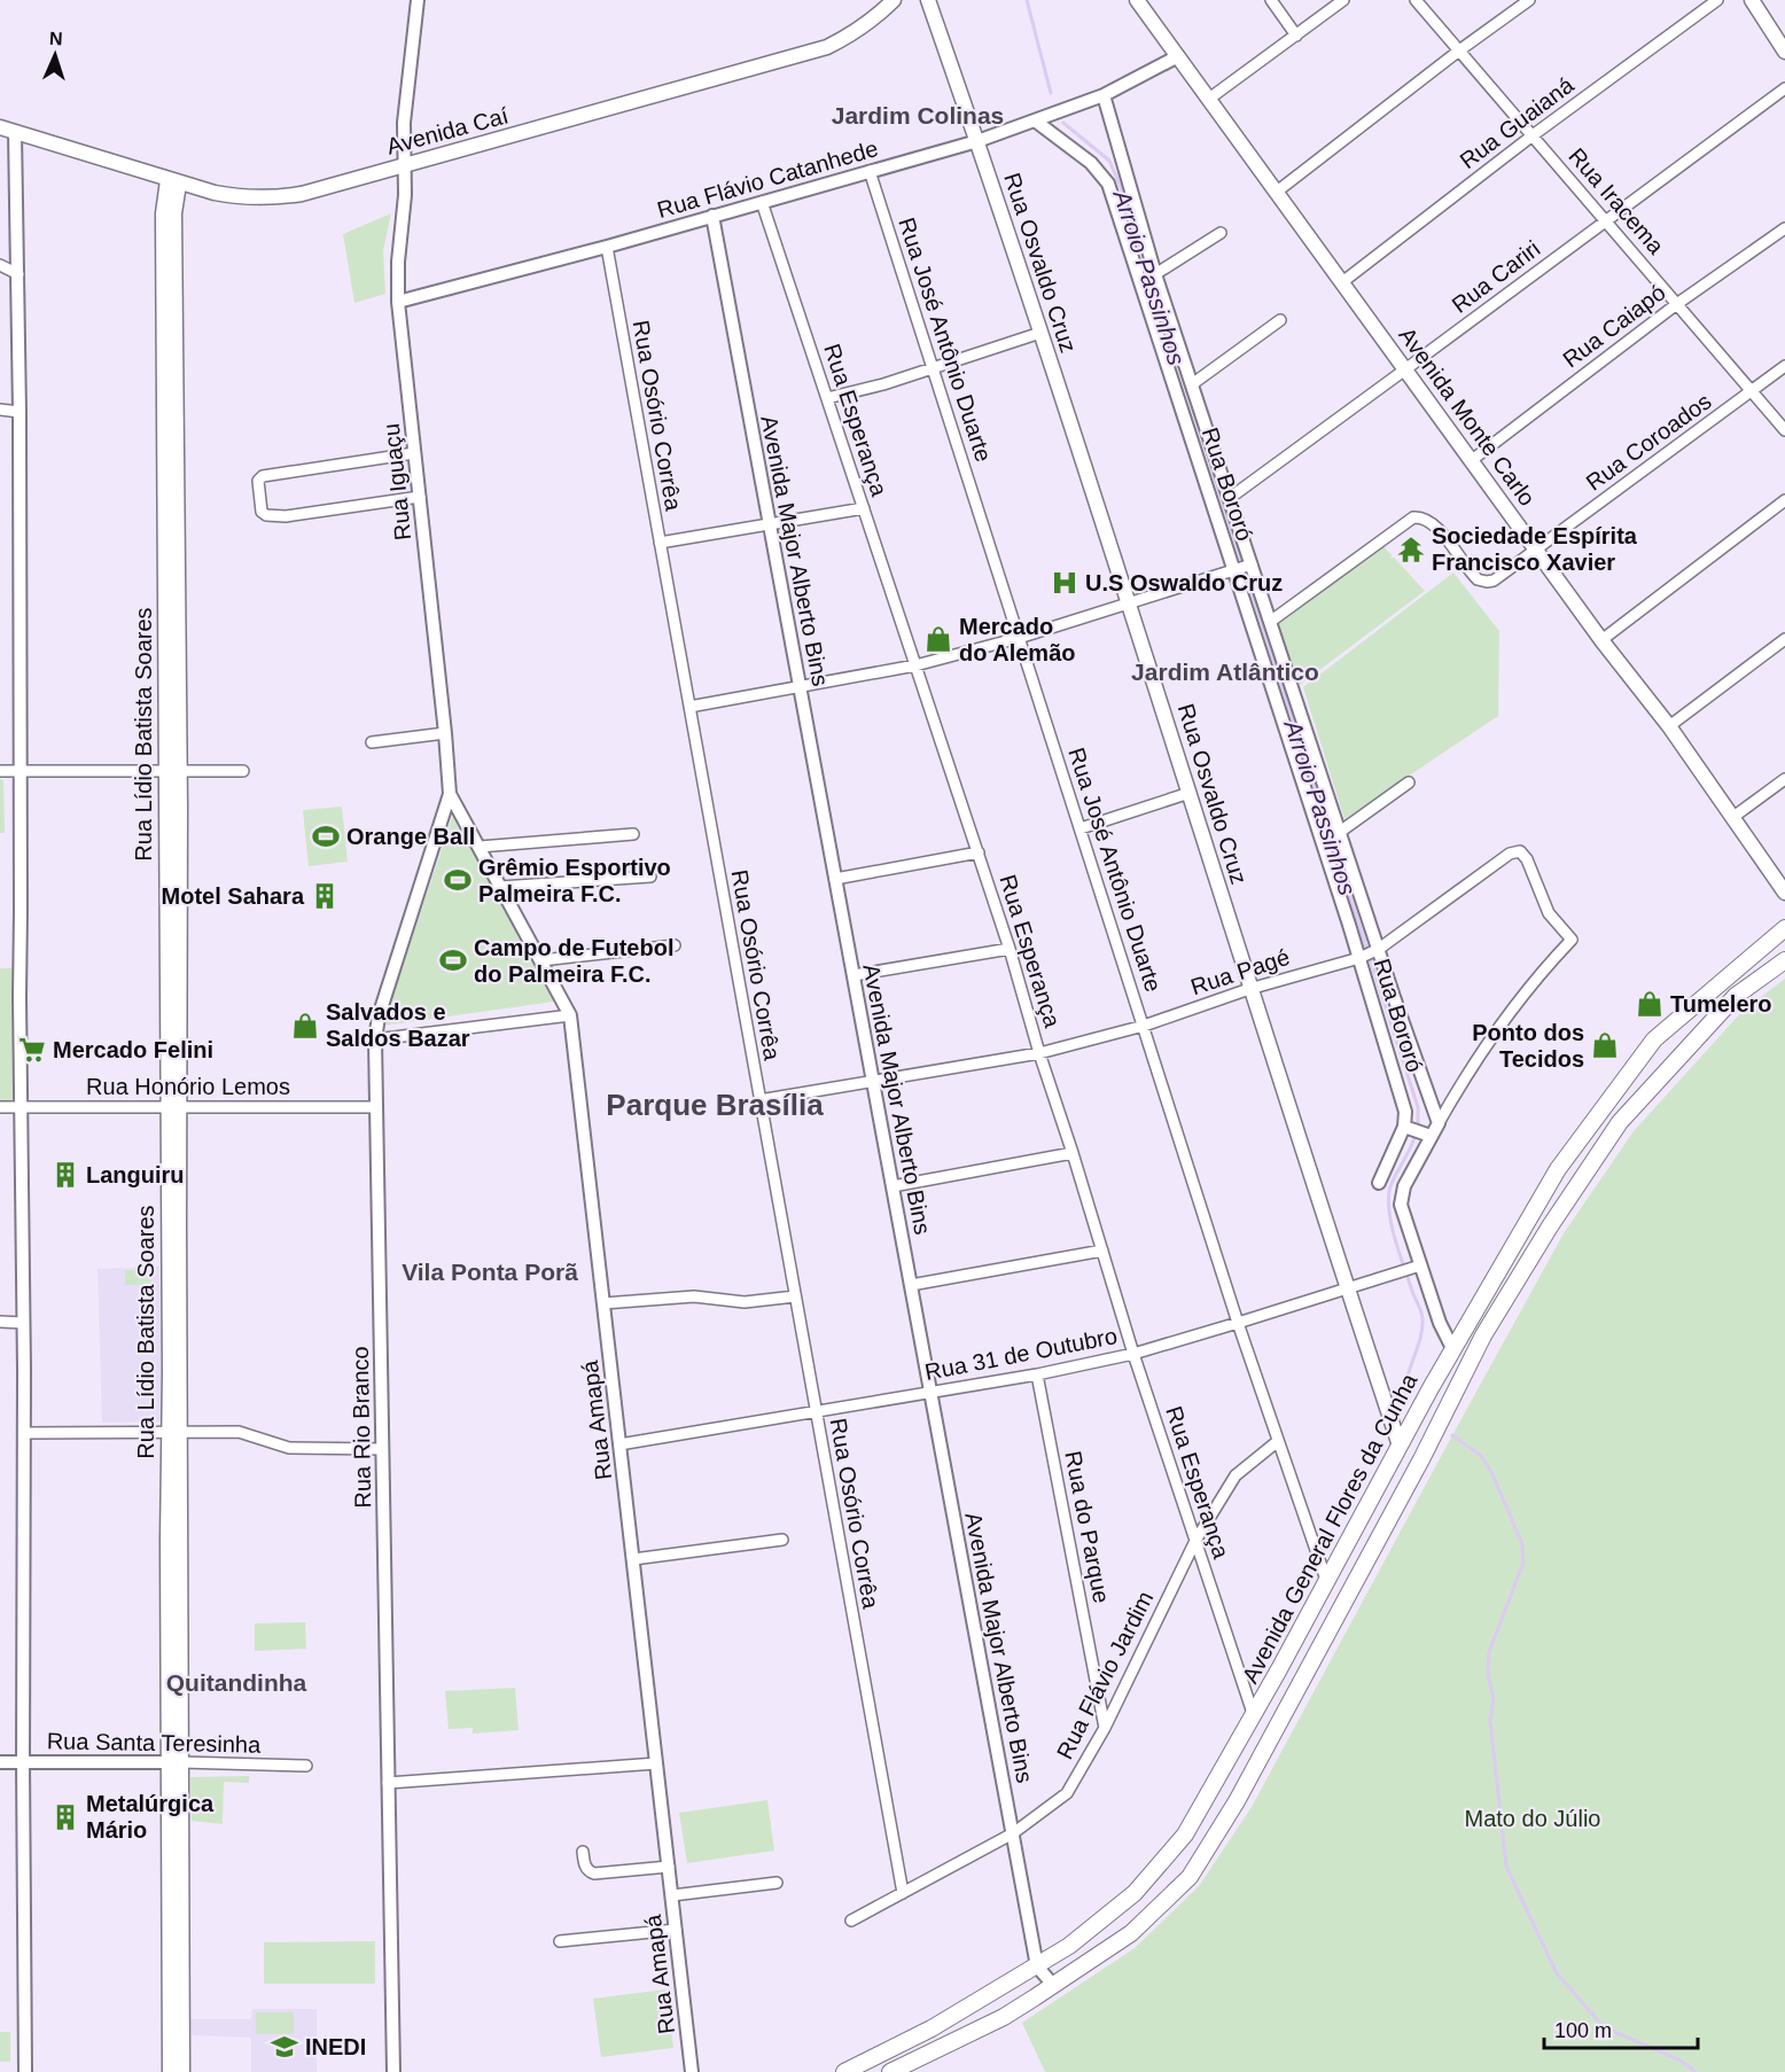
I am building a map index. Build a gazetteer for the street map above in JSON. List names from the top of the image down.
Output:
{
  "streets": {
    "main road": [
      "Avenida Caí",
      "Rua Osvaldo Cruz",
      "Avenida Monte Carlo",
      "Rua Lídio Batista Soares",
      "Avenida General Flores da Cunha"
    ],
    "street": [
      "Rua Guaianá",
      "Rua Flávio Catanhede",
      "Rua Iracema",
      "Rua Cariri",
      "Rua Caiapó",
      "Rua José Antônio Duarte",
      "Rua Osório Corrêa",
      "Rua Esperança",
      "Rua Coroados",
      "Rua Iguaçu",
      "Rua Bororó",
      "Avenida Major Alberto Bins",
      "Rua Pagé",
      "Rua Honório Lemos",
      "Rua 31 de Outubro",
      "Rua Amapá",
      "Rua Rio Branco",
      "Rua do Parque",
      "Rua Flávio Jardim",
      "Rua Santa Teresinha"
    ]
  },
  "crossings": [
    ["Rua Guaianá", "Rua Iracema"],
    ["Rua Guaianá", "Avenida Monte Carlo"],
    ["Avenida Caí", "Rua Iguaçu"],
    ["Avenida Caí", "Rua Lídio Batista Soares"],
    ["Rua Flávio Catanhede", "Rua Osvaldo Cruz"],
    ["Rua Flávio Catanhede", "Rua José Antônio Duarte"],
    ["Rua Flávio Catanhede", "Rua Osório Corrêa"],
    ["Rua Flávio Catanhede", "Avenida Monte Carlo"],
    ["Rua Flávio Catanhede", "Rua Esperança"],
    ["Rua Flávio Catanhede", "Rua Iguaçu"],
    ["Rua Flávio Catanhede", "Rua Bororó"],
    ["Rua Flávio Catanhede", "Avenida Major Alberto Bins"],
    ["Rua Iracema", "Rua Cariri"],
    ["Rua Iracema", "Rua Caiapó"],
    ["Rua Iracema", "Rua Coroados"],
    ["Rua Osvaldo Cruz", "Rua Pagé"],
    ["Rua Osvaldo Cruz", "Rua 31 de Outubro"],
    ["Rua Osvaldo Cruz", "Avenida General Flores da Cunha"],
    ["Rua Cariri", "Avenida Monte Carlo"],
    ["Rua Caiapó", "Avenida Monte Carlo"],
    ["Rua José Antônio Duarte", "Rua Pagé"],
    ["Rua José Antônio Duarte", "Rua 31 de Outubro"],
    ["Rua José Antônio Duarte", "Avenida General Flores da Cunha"],
    ["Rua José Antônio Duarte", "Rua Flávio Jardim"],
    ["Rua Osório Corrêa", "Rua Pagé"],
    ["Rua Osório Corrêa", "Rua 31 de Outubro"],
    ["Rua Osório Corrêa", "Rua Flávio Jardim"],
    ["Avenida Monte Carlo", "Rua Coroados"],
    ["Rua Esperança", "Rua Pagé"],
    ["Rua Esperança", "Rua 31 de Outubro"],
    ["Rua Esperança", "Avenida General Flores da Cunha"],
    ["Rua Esperança", "Rua Flávio Jardim"],
    ["Rua Iguaçu", "Rua Amapá"],
    ["Rua Iguaçu", "Rua Rio Branco"],
    ["Rua Bororó", "Rua Pagé"],
    ["Avenida Major Alberto Bins", "Rua Pagé"],
    ["Avenida Major Alberto Bins", "Rua 31 de Outubro"],
    ["Avenida Major Alberto Bins", "Avenida General Flores da Cunha"],
    ["Avenida Major Alberto Bins", "Rua Flávio Jardim"],
    ["Rua Lídio Batista Soares", "Rua Honório Lemos"],
    ["Rua Lídio Batista Soares", "Rua Santa Teresinha"],
    ["Rua Honório Lemos", "Rua Rio Branco"],
    ["Rua 31 de Outubro", "Rua Amapá"],
    ["Rua 31 de Outubro", "Rua do Parque"],
    ["Rua Amapá", "Rua Rio Branco"],
    ["Rua do Parque", "Rua Flávio Jardim"]
  ],
  "districts": [
    "Jardim Colinas",
    "Jardim Atlântico",
    "Parque Brasília",
    "Vila Ponta Porã",
    "Quitandinha"
  ],
  "water": ["Arroio Passinhos"],
  "parks": ["Mato do Júlio"],
  "places": {
    "temple": ["Sociedade Espírita Francisco Xavier"],
    "hospital": ["U.S Oswaldo Cruz"],
    "shop": [
      "Mercado do Alemão",
      "Tumelero",
      "Salvados e Saldos Bazar",
      "Ponto dos Tecidos"
    ],
    "sports": ["Orange Ball", "Grêmio Esportivo Palmeira F.C.", "Campo de Futebol do Palmeira F.C."],
    "building": ["Motel Sahara", "Languiru", "Metalúrgica Mário"],
    "supermarket": ["Mercado Felini"],
    "school or university": ["INEDI"]
  },
  "scale_bar": "100 m",
  "north": "top"
}
